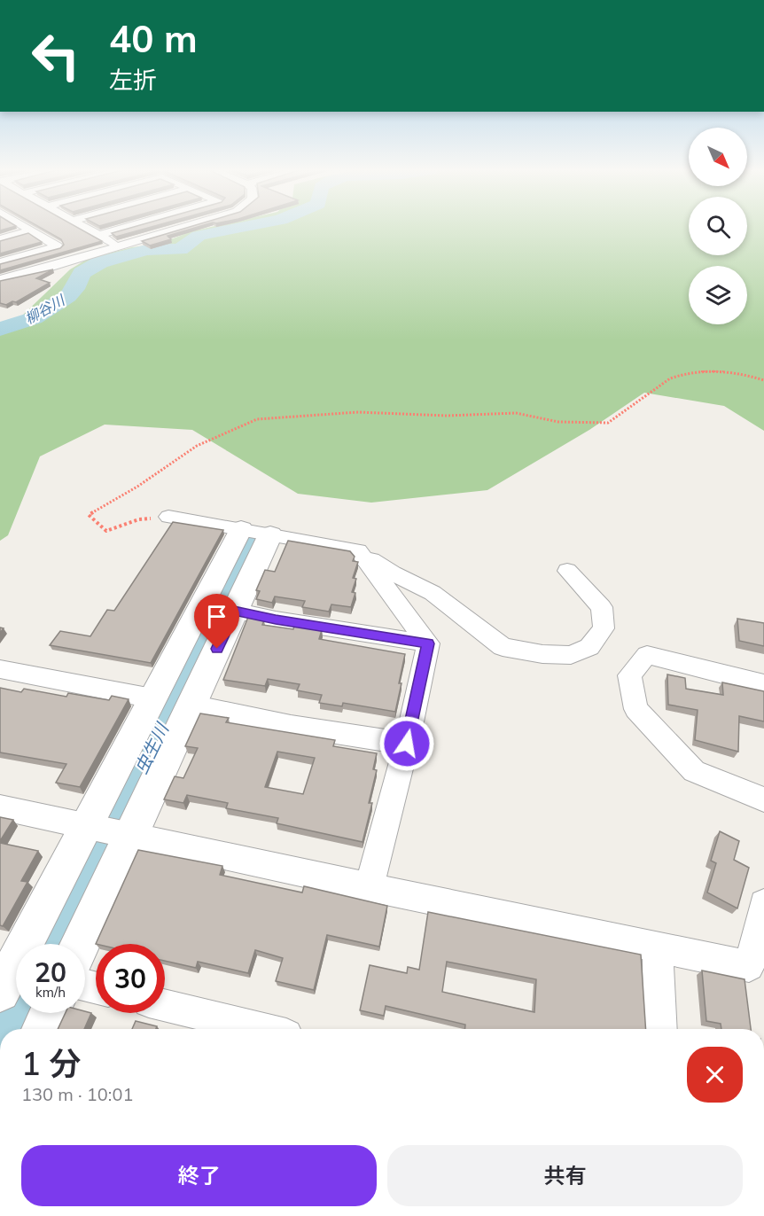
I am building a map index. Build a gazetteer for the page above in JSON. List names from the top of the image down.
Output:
{
  "water": ["柳谷川", "虫生川"],
  "north": "bottom right",
  "page": {
    "turn": ["40 m", "左折"],
    "speed": "20 km/h",
    "limit": "30",
    "heading": ["1 分", "130 m · 10:01"],
    "buttons": ["終了", "共有"]
  }
}
